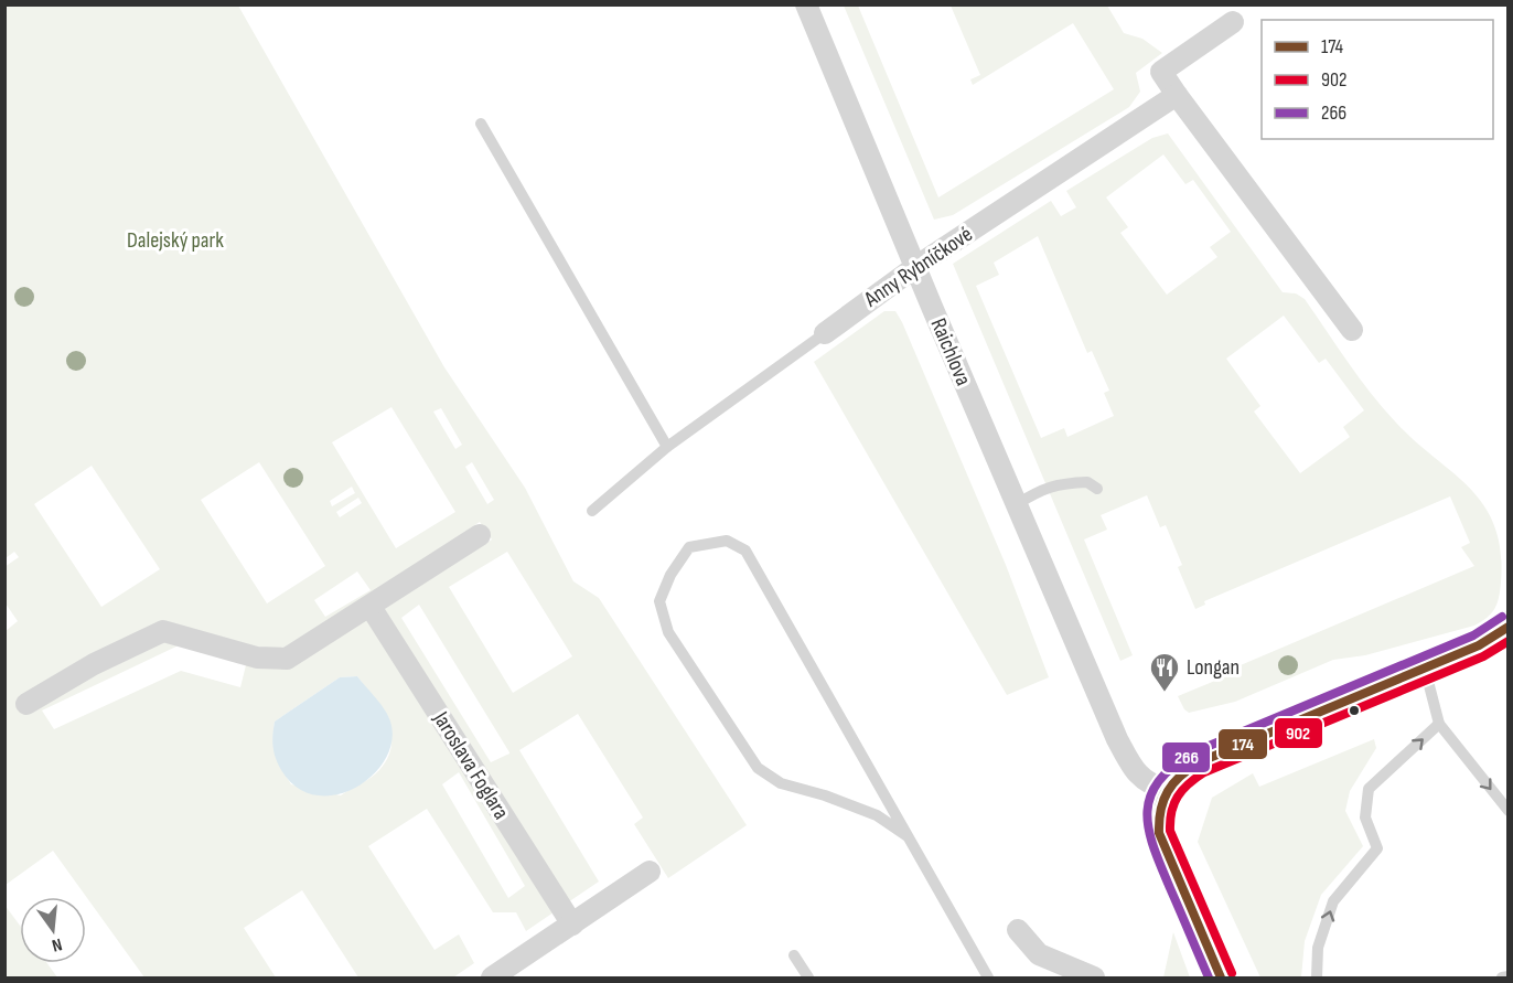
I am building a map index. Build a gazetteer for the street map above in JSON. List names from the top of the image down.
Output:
{
  "streets": {
    "street": ["Anny Rybníčkové", "Raichlova", "Jaroslava Foglara"]
  },
  "crossings": [
    ["Anny Rybníčkové", "Raichlova"]
  ],
  "parks": ["Dalejský park"],
  "places": {
    "restaurant": ["Longan"]
  },
  "lines": ["transit line 266", "transit line 174", "transit line 902"],
  "legend": ["174", "902", "266"],
  "north": "bottom"
}
